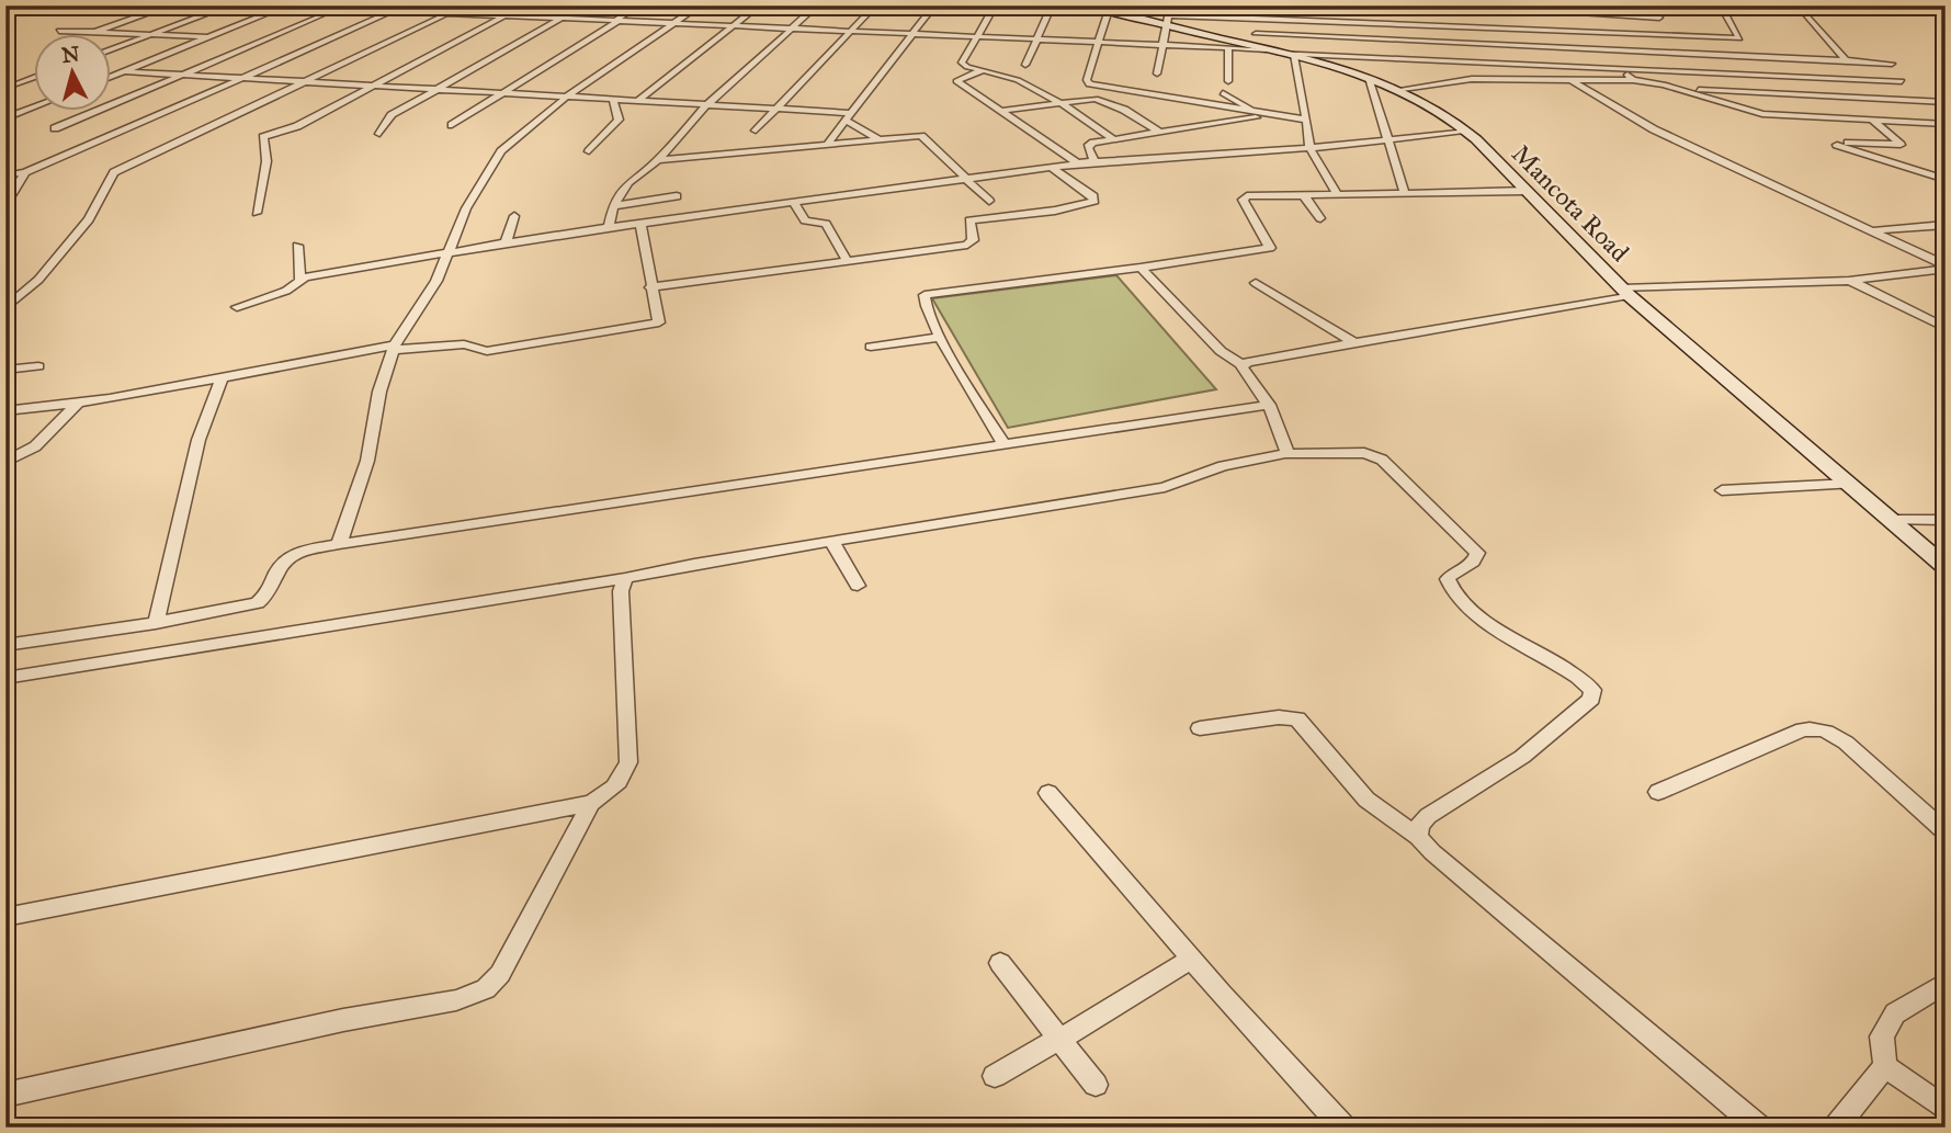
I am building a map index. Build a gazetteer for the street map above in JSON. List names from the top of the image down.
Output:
{
  "streets": {
    "main road": ["Mancota Road"]
  },
  "north": "top"
}
